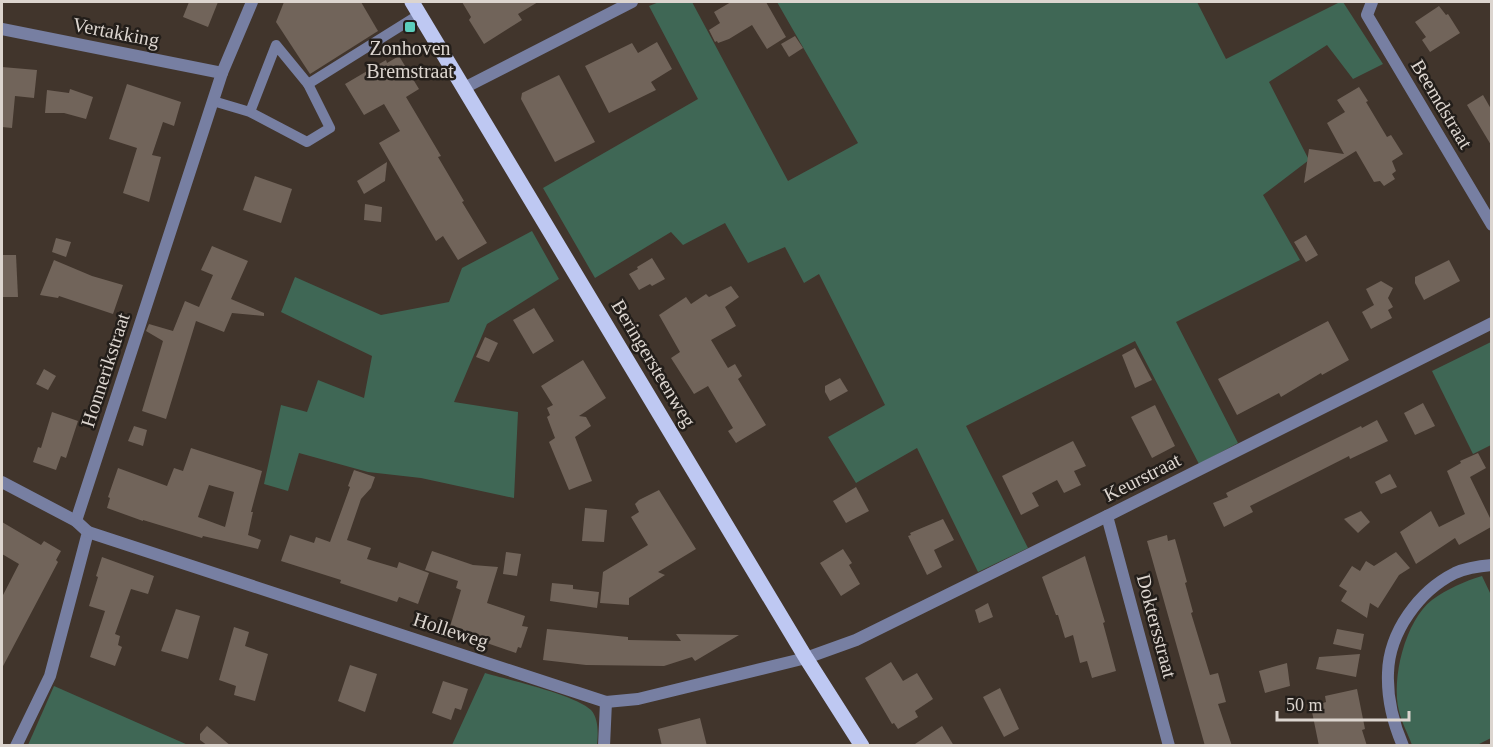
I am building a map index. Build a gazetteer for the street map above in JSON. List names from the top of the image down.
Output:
{
  "streets": {
    "main road": ["Beringersteenweg"],
    "street": [
      "Vertakking",
      "Beemdstraat",
      "Honnerikstraat",
      "Keurstraat",
      "Doktersstraat",
      "Holleweg"
    ]
  },
  "crossings": [
    ["Vertakking", "Honnerikstraat"],
    ["Beringersteenweg", "Keurstraat"],
    ["Beringersteenweg", "Holleweg"],
    ["Keurstraat", "Doktersstraat"],
    ["Keurstraat", "Holleweg"]
  ],
  "places": {
    "transit": ["Zonhoven Bremstraat"]
  },
  "scale_bar": "50 m"
}
